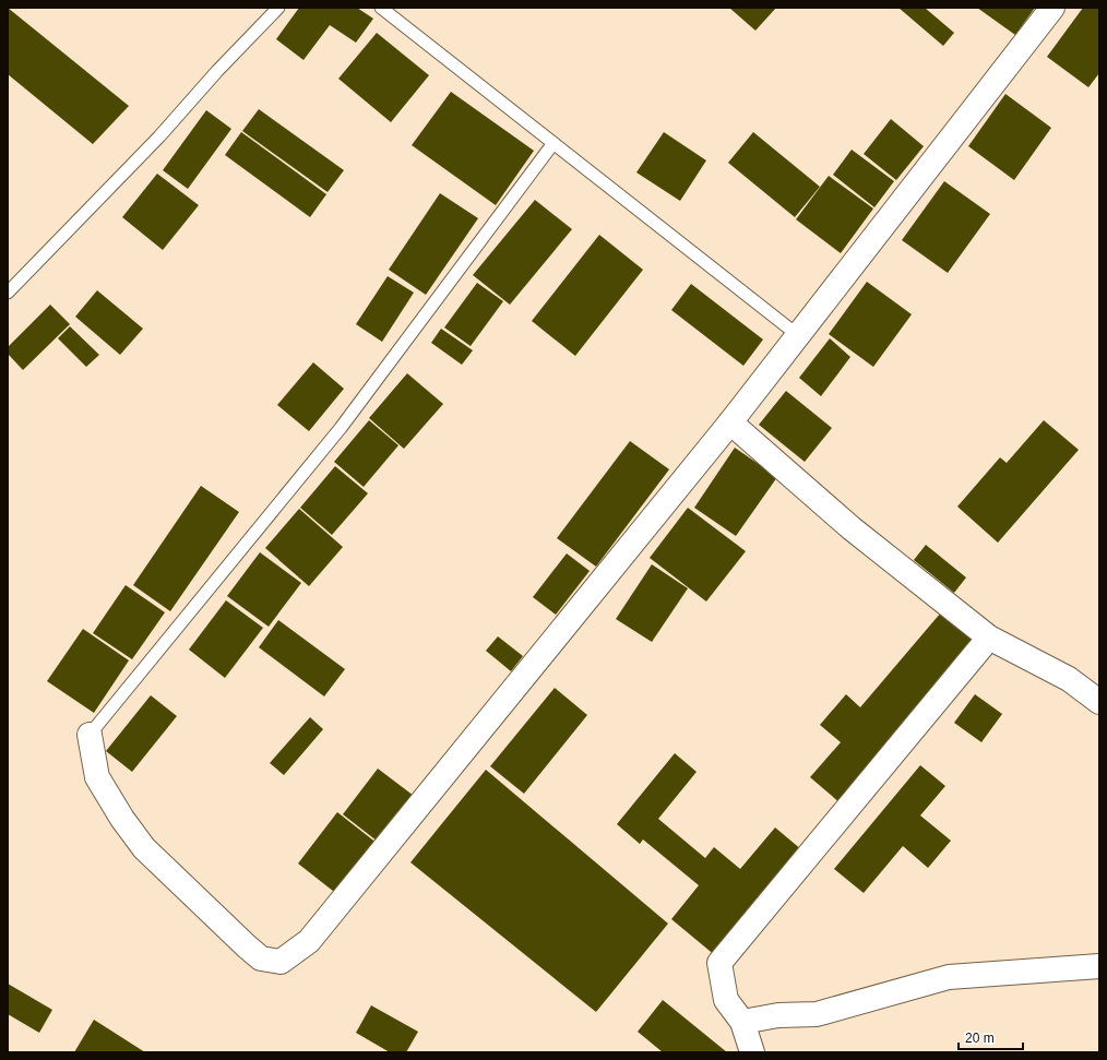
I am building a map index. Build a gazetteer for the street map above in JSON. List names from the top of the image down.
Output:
{
  "scale_bar": "20 m"
}
